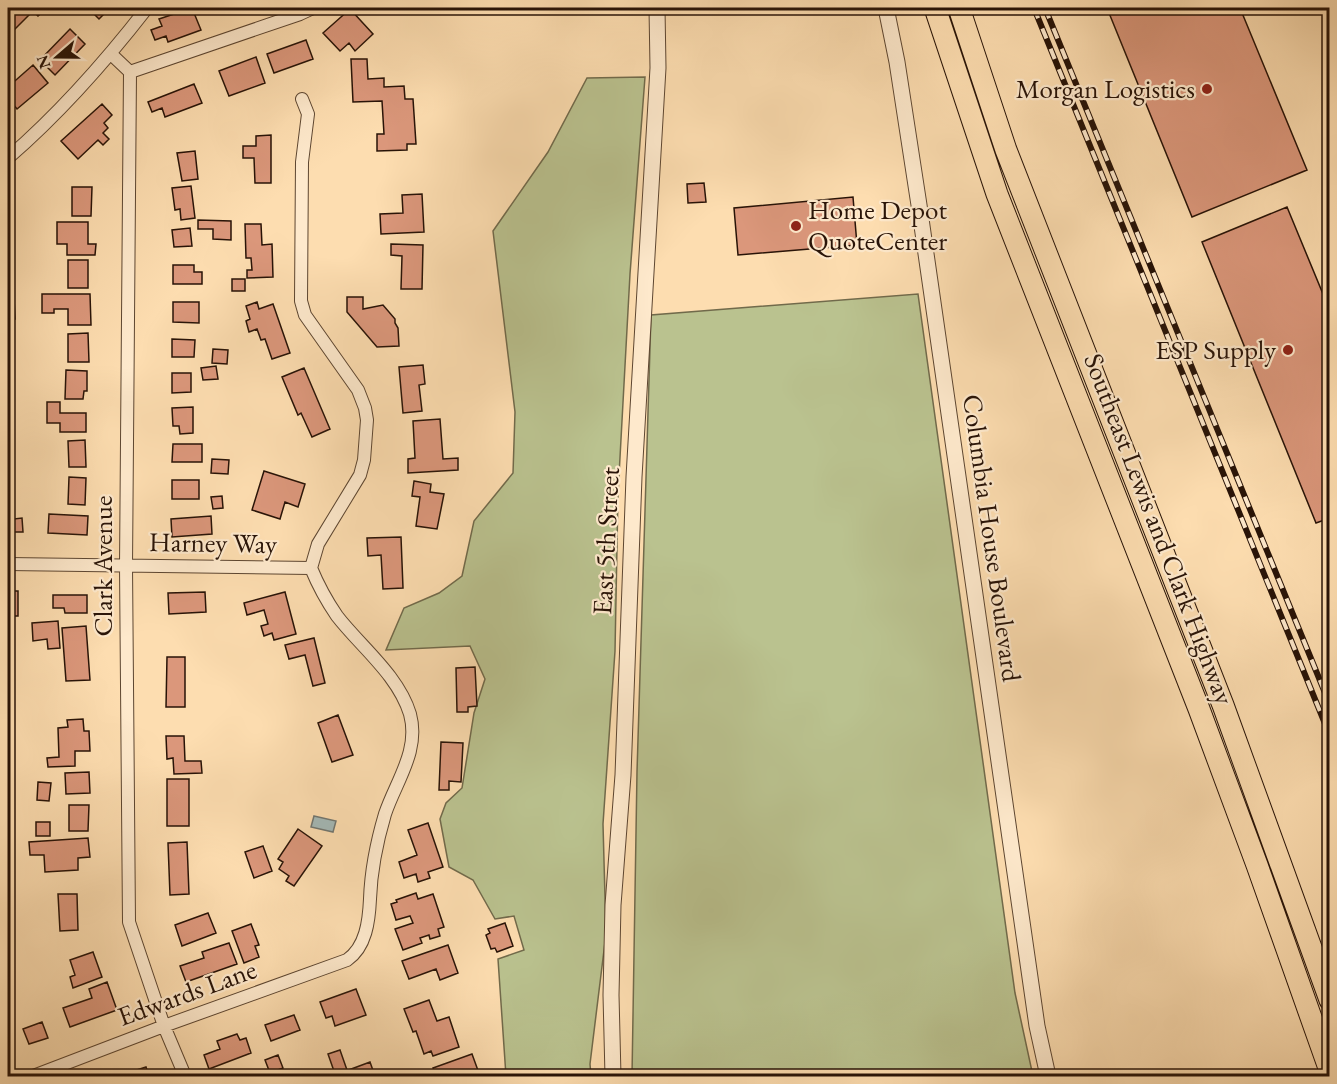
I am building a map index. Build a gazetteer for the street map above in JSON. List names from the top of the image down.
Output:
{
  "streets": {
    "highway": ["Southeast Lewis and Clark Highway"],
    "street": [
      "Columbia House Boulevard",
      "East 5th Street",
      "Harney Way",
      "Clark Avenue",
      "Edwards Lane"
    ]
  },
  "crossings": [
    ["Harney Way", "Clark Avenue"],
    ["Harney Way", "Edwards Lane"],
    ["Clark Avenue", "Edwards Lane"]
  ],
  "places": ["Morgan Logistics", "Home Depot QuoteCenter", "ESP Supply"],
  "north": "left"
}
